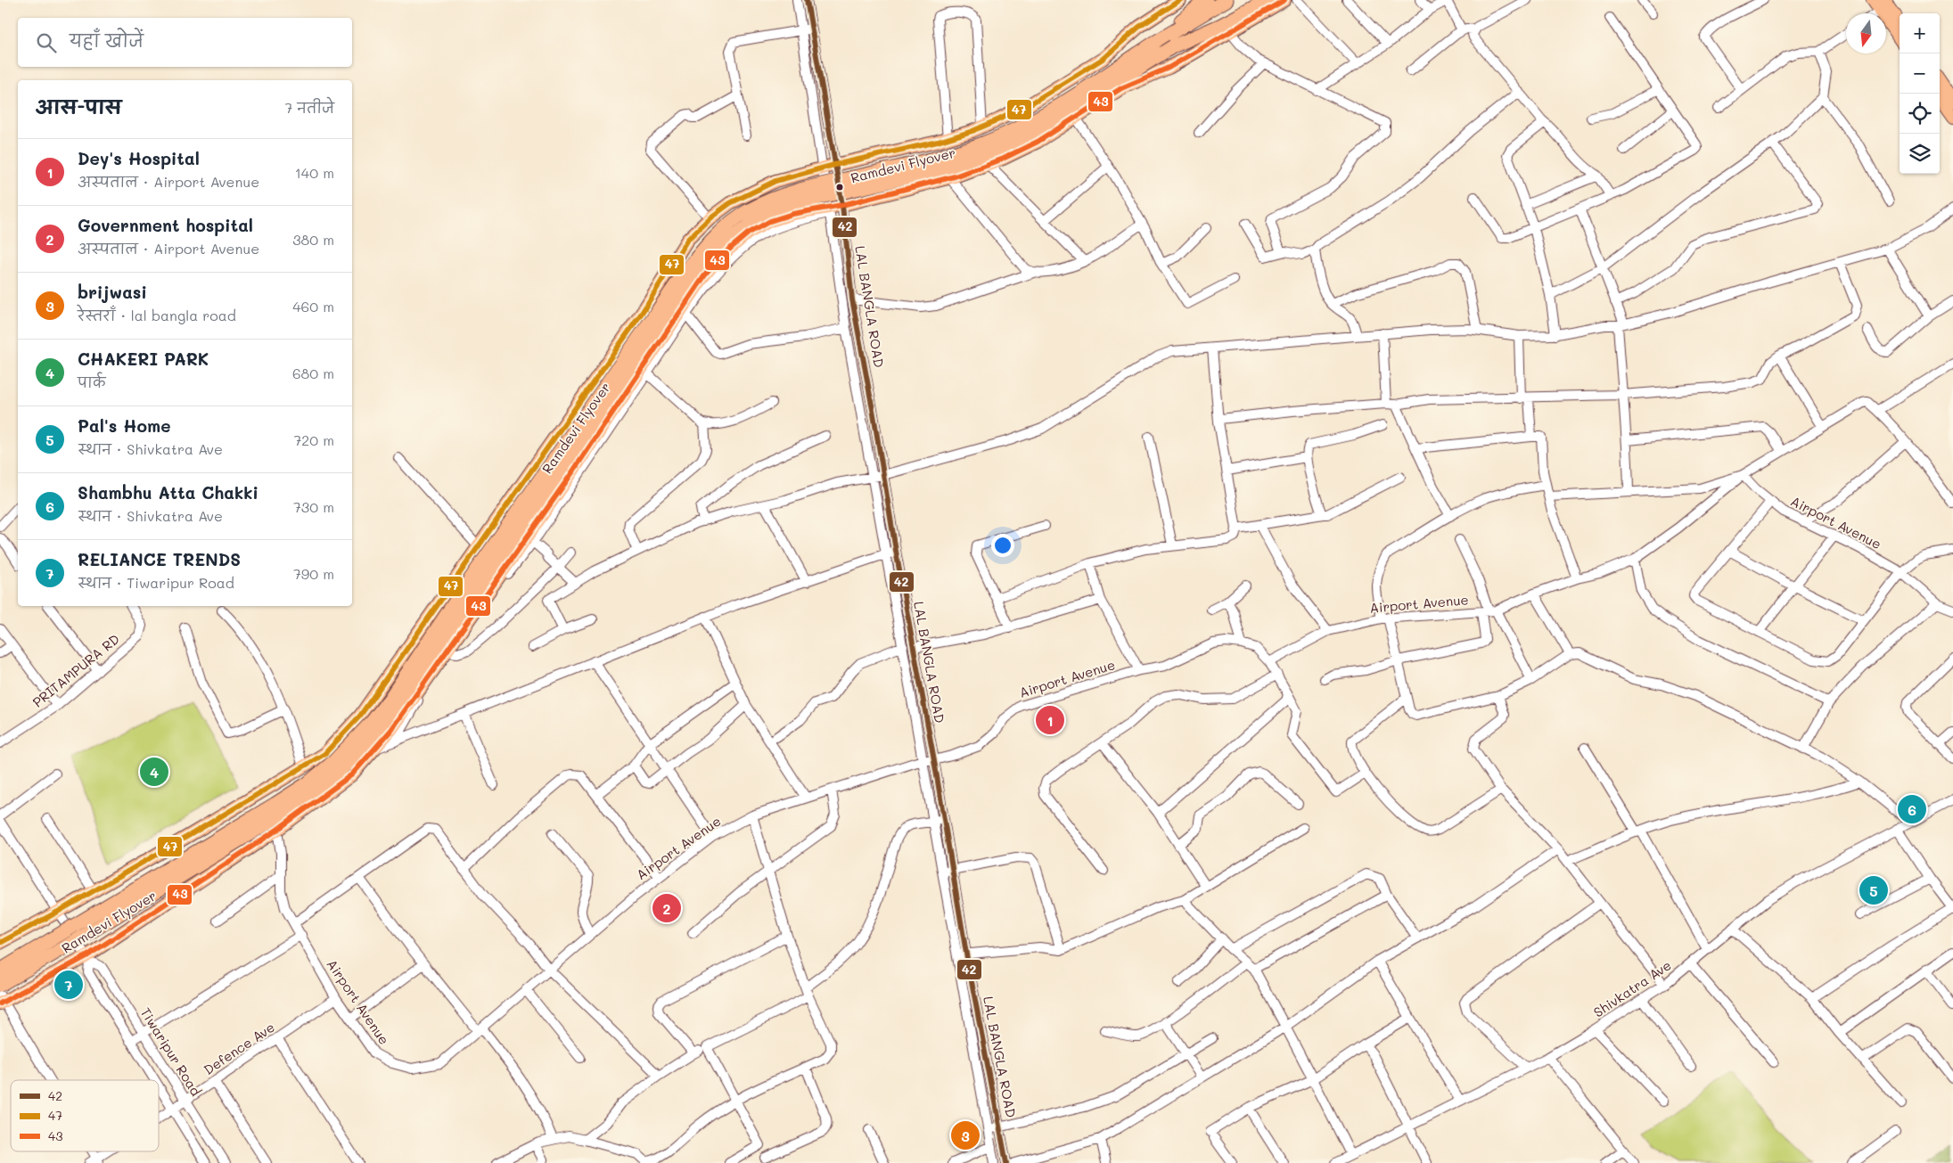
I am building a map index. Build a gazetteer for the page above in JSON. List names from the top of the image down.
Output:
{
  "streets": {
    "highway": ["Ramdevi Flyover"],
    "street": [
      "LAL BANGLA ROAD",
      "Airport Avenue",
      "PRITAMPURA RD",
      "Shivkatra Ave",
      "Defence Ave",
      "Tiwaripur Road"
    ]
  },
  "crossings": [
    ["LAL BANGLA ROAD", "Airport Avenue"],
    ["Airport Avenue", "Defence Ave"],
    ["Defence Ave", "Tiwaripur Road"]
  ],
  "lines": ["transit line 42", "transit line 47", "transit line 43"],
  "legend": ["42", "47", "43"],
  "north": "bottom",
  "page": {
    "map_buttons": ["+", "−"],
    "search": "यहाँ खोजें",
    "heading": ["आस-पास", "7 नतीजे"],
    "list": [
      {
        "mark": "1",
        "name": "Dey's Hospital",
        "note": "अस्पताल · Airport Avenue",
        "value": "140 m"
      },
      {
        "mark": "2",
        "name": "Government hospital",
        "note": "अस्पताल · Airport Avenue",
        "value": "380 m"
      },
      {
        "mark": "3",
        "name": "brijwasi",
        "note": "रेस्तराँ · lal bangla road",
        "value": "460 m"
      },
      {
        "mark": "4",
        "name": "CHAKERI PARK",
        "note": "पार्क",
        "value": "680 m"
      },
      {
        "mark": "5",
        "name": "Pal's Home",
        "note": "स्थान · Shivkatra Ave",
        "value": "720 m"
      },
      {
        "mark": "6",
        "name": "Shambhu Atta Chakki",
        "note": "स्थान · Shivkatra Ave",
        "value": "730 m"
      },
      {
        "mark": "7",
        "name": "RELIANCE TRENDS",
        "note": "स्थान · Tiwaripur Road",
        "value": "790 m"
      }
    ],
    "pins": [
      "1",
      "4",
      "6",
      "5",
      "2",
      "7",
      "3"
    ]
  }
}
